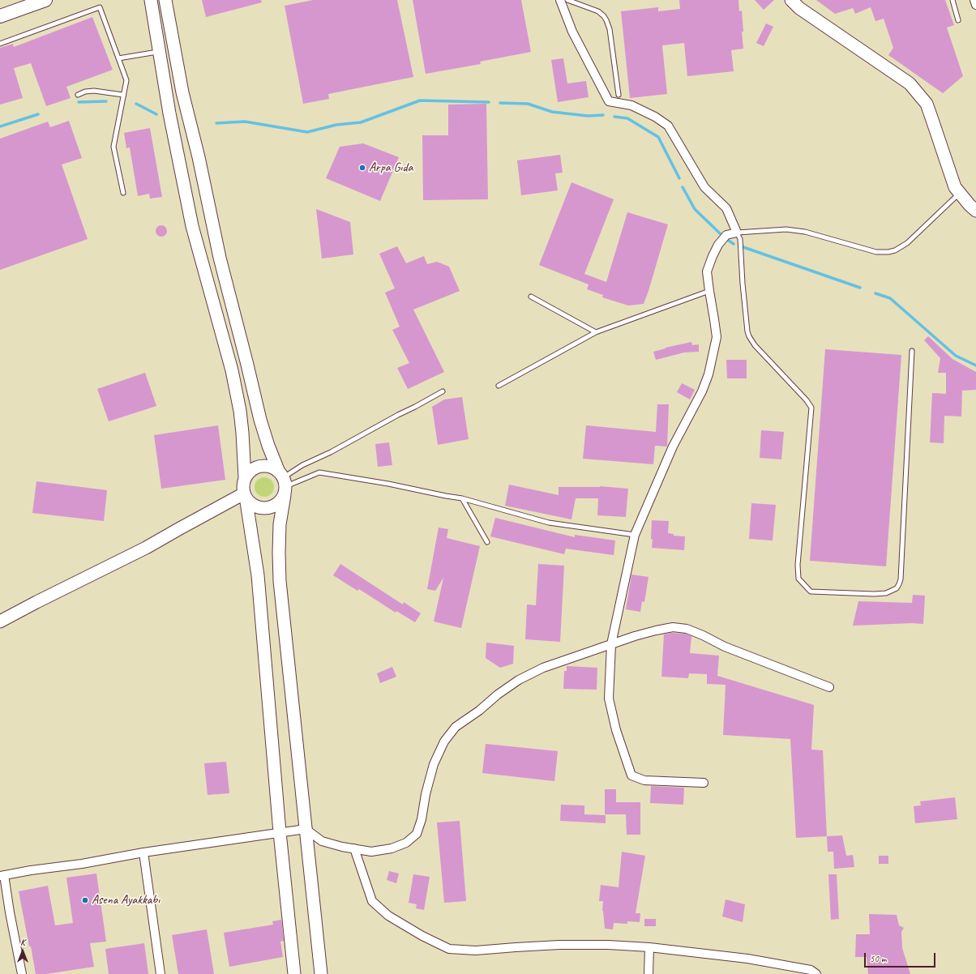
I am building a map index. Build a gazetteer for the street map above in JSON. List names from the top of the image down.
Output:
{
  "places": ["Arpa Gıda", "Asena Ayakkabı"],
  "scale_bar": "50 m",
  "north": "top"
}
